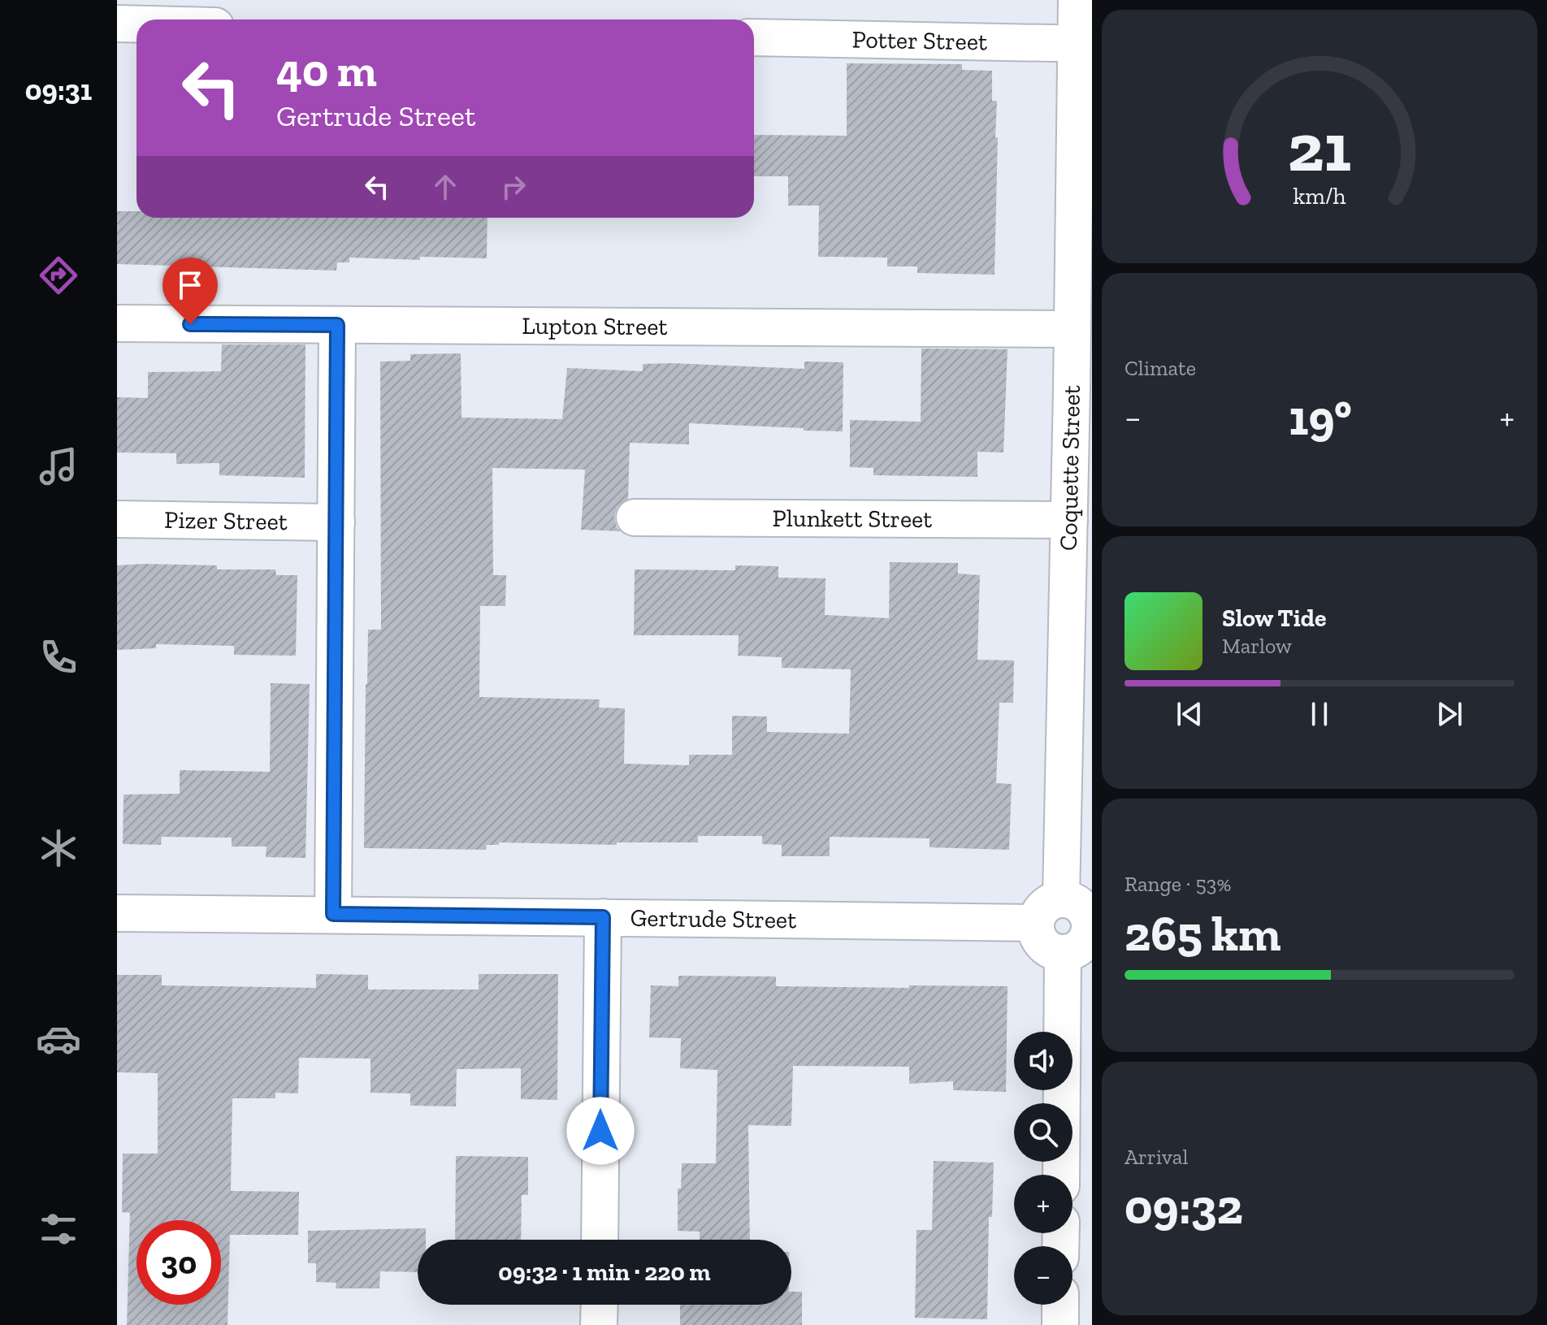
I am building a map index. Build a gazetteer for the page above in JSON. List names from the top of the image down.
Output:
{
  "streets": {
    "street": [
      "Potter Street",
      "Lupton Street",
      "Coquette Street",
      "Plunkett Street",
      "Pizer Street",
      "Gertrude Street"
    ]
  },
  "crossings": [
    ["Potter Street", "Coquette Street"],
    ["Lupton Street", "Coquette Street"],
    ["Coquette Street", "Plunkett Street"],
    ["Coquette Street", "Gertrude Street"]
  ],
  "page": {
    "tabs": "09:31",
    "turn": ["40 m", "Gertrude Street"],
    "tile": [
      "Climate",
      ["Range · 53%", "265 km"],
      ["Arrival", "09:32"]
    ],
    "heat": ["−", "19°", "+"],
    "song": ["Slow Tide", "Marlow"],
    "map_buttons": ["+", "−"],
    "limit": "30",
    "trip": "09:32 · 1 min · 220 m",
    "gauge": ["21", "km/h"]
  }
}
